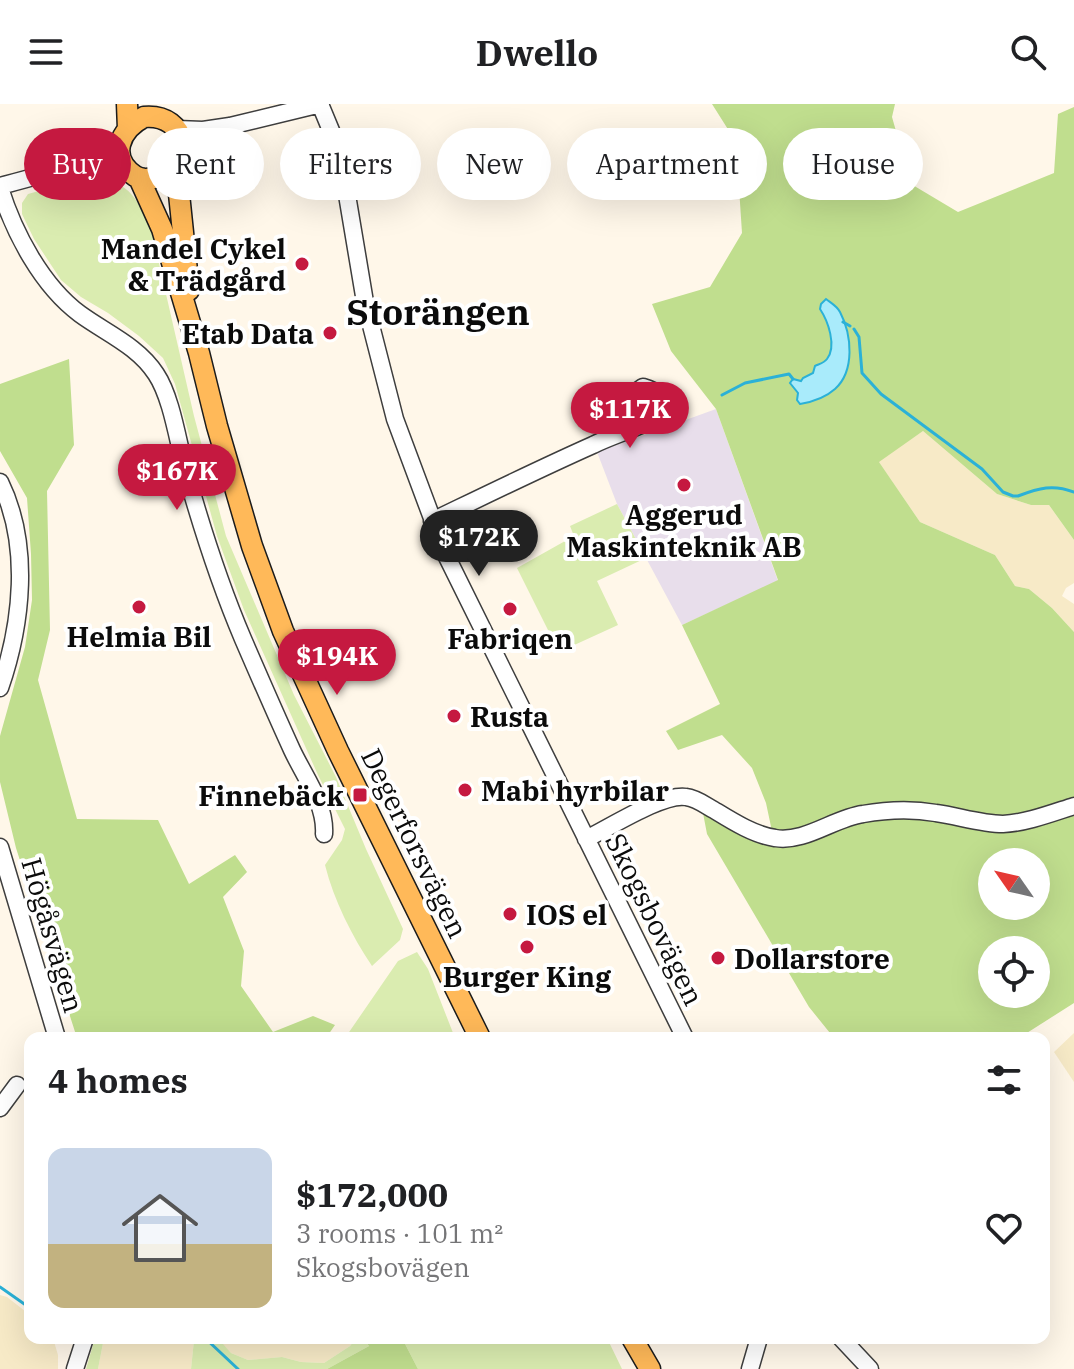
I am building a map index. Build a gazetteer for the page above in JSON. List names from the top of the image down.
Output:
{
  "streets": {
    "main road": ["Degerforsvägen"],
    "street": ["Skogsbovägen", "Högåsvägen"]
  },
  "districts": ["Storängen"],
  "places": {
    "other": [
      "Mandel Cykel & Trädgård",
      "Etab Data",
      "Aggerud Maskinteknik AB",
      "Helmia Bil",
      "Fabriqen",
      "Rusta",
      "Mabi hyrbilar",
      "IOS el",
      "Burger King",
      "Dollarstore"
    ],
    "transit": ["Finnebäck"]
  },
  "north": "top left",
  "page": {
    "header": "Dwello",
    "chip": [
      "Buy",
      "Rent",
      "Filters",
      "New",
      "Apartment",
      "House"
    ],
    "price": [
      "$117K",
      "$167K",
      "$172K",
      "$194K"
    ],
    "heading": "4 homes",
    "list": [
      {
        "name": "$172,000",
        "note": "3 rooms · 101 m² · Skogsbovägen"
      }
    ]
  }
}
